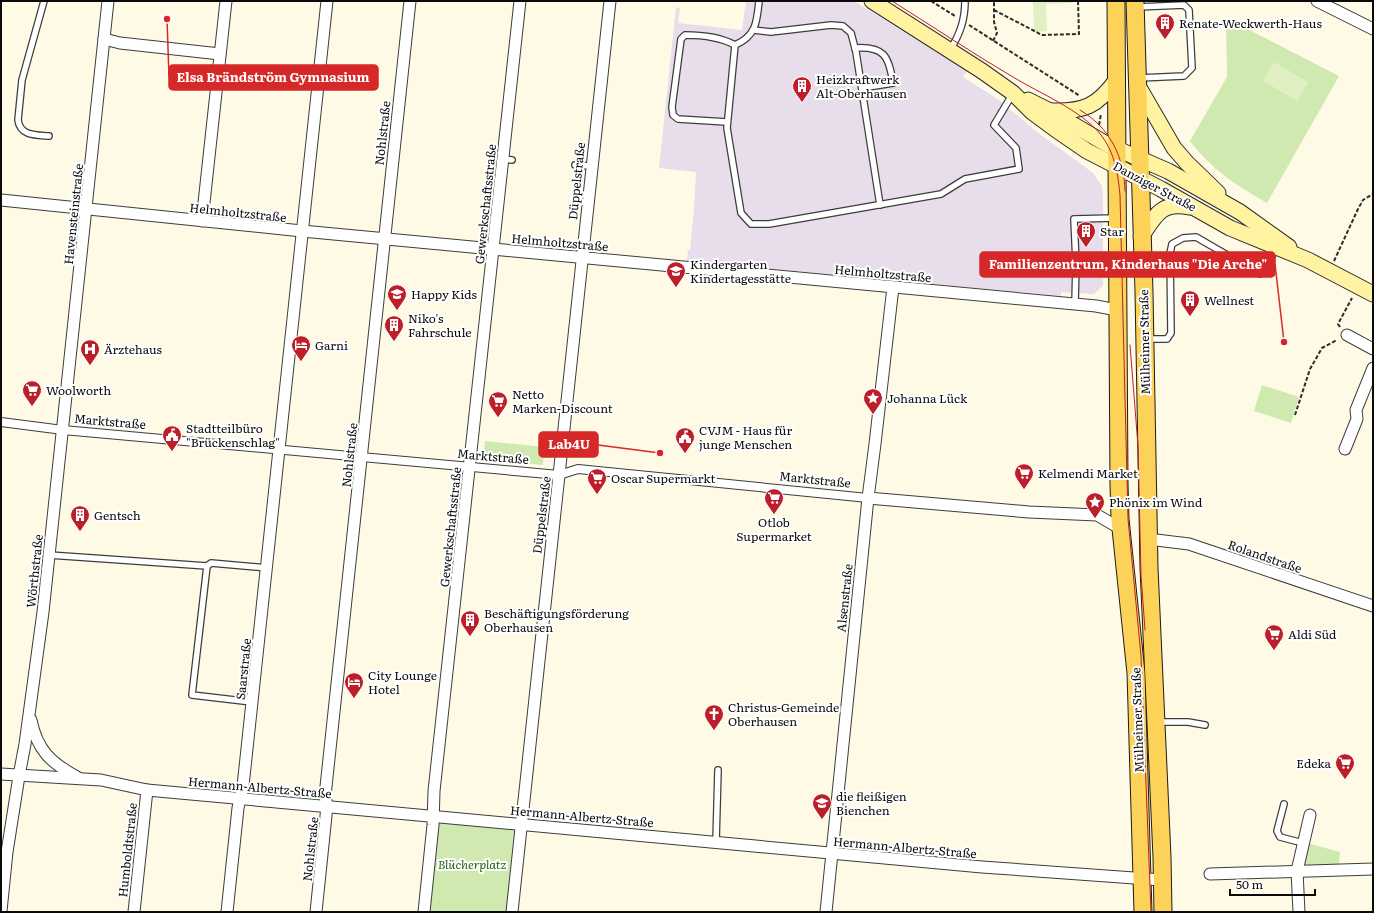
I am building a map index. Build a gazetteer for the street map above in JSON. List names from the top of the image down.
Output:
{
  "streets": {
    "main road": ["Danziger Straße", "Mülheimer Straße"],
    "street": [
      "Nohlstraße",
      "Düppelstraße",
      "Gewerkschaftsstraße",
      "Helmholtzstraße",
      "Havensteinstraße",
      "Marktstraße",
      "Rolandstraße",
      "Wörthstraße",
      "Alsenstraße",
      "Saarstraße",
      "Hermann-Albertz-Straße",
      "Humboldtstraße"
    ]
  },
  "crossings": [
    ["Nohlstraße", "Helmholtzstraße"],
    ["Nohlstraße", "Marktstraße"],
    ["Nohlstraße", "Hermann-Albertz-Straße"],
    ["Düppelstraße", "Helmholtzstraße"],
    ["Düppelstraße", "Marktstraße"],
    ["Düppelstraße", "Hermann-Albertz-Straße"],
    ["Danziger Straße", "Mülheimer Straße"],
    ["Gewerkschaftsstraße", "Helmholtzstraße"],
    ["Gewerkschaftsstraße", "Marktstraße"],
    ["Gewerkschaftsstraße", "Hermann-Albertz-Straße"],
    ["Helmholtzstraße", "Havensteinstraße"],
    ["Helmholtzstraße", "Mülheimer Straße"],
    ["Helmholtzstraße", "Alsenstraße"],
    ["Helmholtzstraße", "Saarstraße"],
    ["Havensteinstraße", "Marktstraße"],
    ["Havensteinstraße", "Wörthstraße"],
    ["Mülheimer Straße", "Marktstraße"],
    ["Mülheimer Straße", "Rolandstraße"],
    ["Mülheimer Straße", "Hermann-Albertz-Straße"],
    ["Marktstraße", "Wörthstraße"],
    ["Marktstraße", "Alsenstraße"],
    ["Marktstraße", "Saarstraße"],
    ["Wörthstraße", "Hermann-Albertz-Straße"],
    ["Alsenstraße", "Hermann-Albertz-Straße"],
    ["Saarstraße", "Hermann-Albertz-Straße"],
    ["Hermann-Albertz-Straße", "Humboldtstraße"]
  ],
  "parks": ["Blücherplatz"],
  "places": {
    "other": ["Elsa Brändström Gymnasium", "Familienzentrum, Kinderhaus \"Die Arche\"", "Lab4U"],
    "building": [
      "Renate-Weckwerth-Haus",
      "Heizkraftwerk Alt-Oberhausen",
      "Star",
      "Wellnest",
      "Niko's Fahrschule",
      "Gentsch",
      "Beschäftigungsförderung Oberhausen"
    ],
    "school or university": ["Kindergarten Kindertagesstätte", "Happy Kids", "die fleißigen Bienchen"],
    "hotel": ["Garni", "City Lounge Hotel"],
    "hospital": ["Ärztehaus"],
    "supermarket": [
      "Woolworth",
      "Netto Marken-Discount",
      "Kelmendi Market",
      "Oscar Supermarkt",
      "Otlob Supermarket",
      "Aldi Süd",
      "Edeka"
    ],
    "place": ["Johanna Lück", "Phönix im Wind"],
    "public building": ["Stadtteilbüro \"Brückenschlag\"", "CVJM - Haus für junge Menschen"],
    "church": ["Christus-Gemeinde Oberhausen"]
  },
  "scale_bar": "50 m"
}
